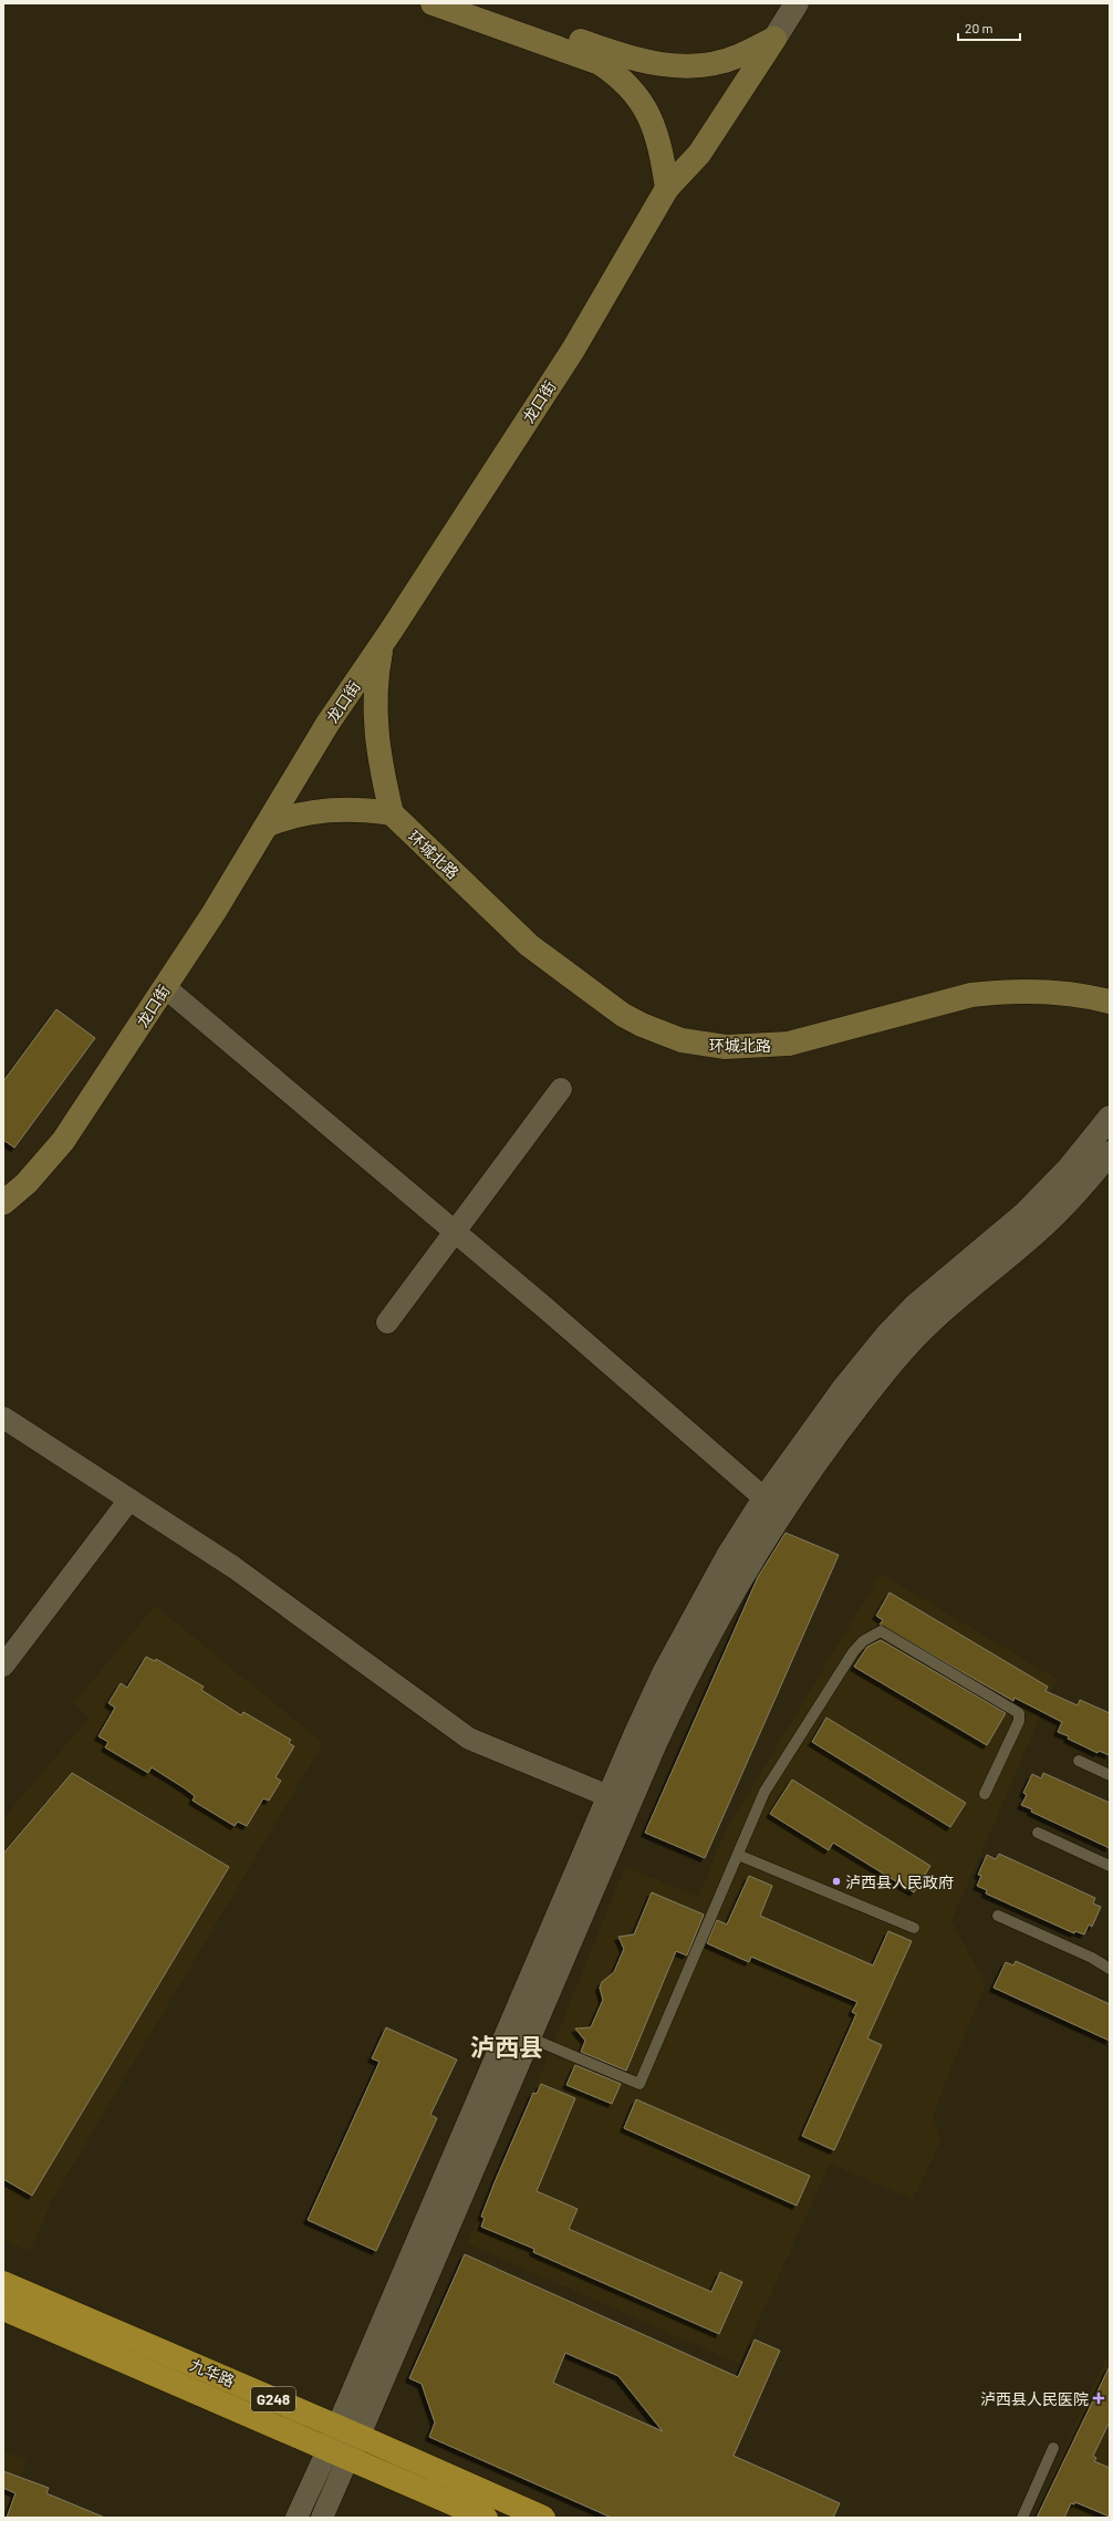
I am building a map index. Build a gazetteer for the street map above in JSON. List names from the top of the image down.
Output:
{
  "streets": {
    "highway": ["九华路", "G248"],
    "main road": ["龙口街", "环城北路"]
  },
  "districts": ["泸西县"],
  "places": {
    "other": ["泸西县人民政府"],
    "health": ["泸西县人民医院"]
  },
  "scale_bar": "20 m"
}
